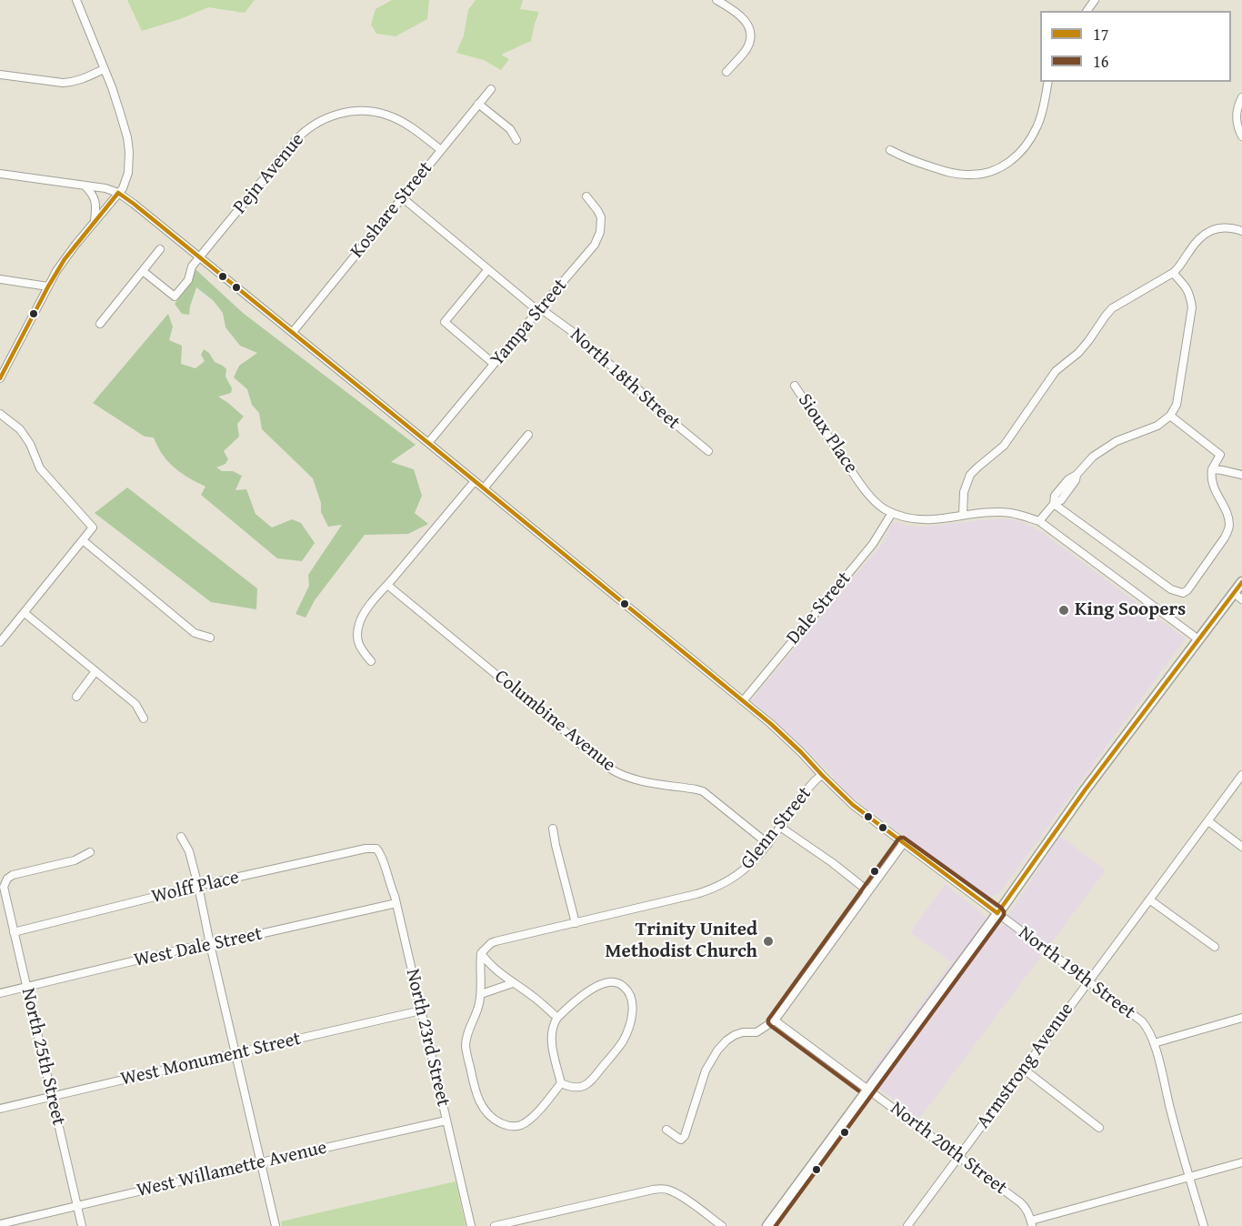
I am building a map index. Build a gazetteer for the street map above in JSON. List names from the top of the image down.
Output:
{
  "streets": {
    "street": [
      "Pejn Avenue",
      "Koshare Street",
      "Yampa Street",
      "North 18th Street",
      "Sioux Place",
      "Dale Street",
      "Columbine Avenue",
      "Glenn Street",
      "Wolff Place",
      "West Dale Street",
      "North 19th Street",
      "North 23rd Street",
      "North 25th Street",
      "West Monument Street",
      "Armstrong Avenue",
      "North 20th Street",
      "West Willamette Avenue"
    ]
  },
  "crossings": [
    ["Pejn Avenue", "Koshare Street"],
    ["Pejn Avenue", "North 19th Street"],
    ["Koshare Street", "North 18th Street"],
    ["Koshare Street", "North 19th Street"],
    ["Yampa Street", "North 18th Street"],
    ["Yampa Street", "North 19th Street"],
    ["Sioux Place", "Dale Street"],
    ["Dale Street", "North 19th Street"],
    ["Columbine Avenue", "Glenn Street"],
    ["Glenn Street", "North 19th Street"],
    ["Wolff Place", "North 23rd Street"],
    ["Wolff Place", "North 25th Street"],
    ["West Dale Street", "North 23rd Street"],
    ["West Dale Street", "North 25th Street"],
    ["North 19th Street", "Armstrong Avenue"],
    ["North 23rd Street", "West Monument Street"],
    ["North 23rd Street", "West Willamette Avenue"],
    ["North 25th Street", "West Monument Street"],
    ["North 25th Street", "West Willamette Avenue"],
    ["Armstrong Avenue", "North 20th Street"]
  ],
  "places": ["King Soopers", "Trinity United Methodist Church"],
  "lines": ["transit line 17", "transit line 16"],
  "legend": ["17", "16"]
}
